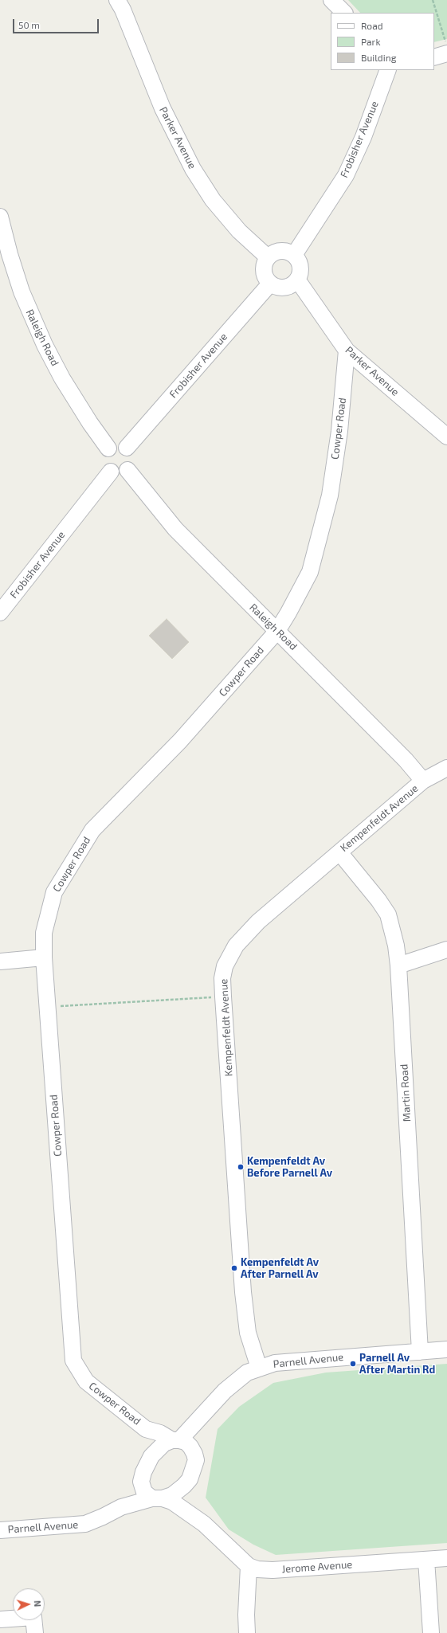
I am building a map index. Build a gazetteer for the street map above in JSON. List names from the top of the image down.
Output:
{
  "streets": {
    "street": [
      "Parker Avenue",
      "Frobisher Avenue",
      "Raleigh Road",
      "Cowper Road",
      "Kempenfeldt Avenue",
      "Martin Road",
      "Parnell Avenue",
      "Jerome Avenue"
    ]
  },
  "crossings": [
    ["Parker Avenue", "Frobisher Avenue"],
    ["Parker Avenue", "Cowper Road"],
    ["Frobisher Avenue", "Raleigh Road"],
    ["Raleigh Road", "Cowper Road"],
    ["Raleigh Road", "Kempenfeldt Avenue"],
    ["Cowper Road", "Parnell Avenue"],
    ["Kempenfeldt Avenue", "Martin Road"],
    ["Kempenfeldt Avenue", "Parnell Avenue"],
    ["Martin Road", "Parnell Avenue"]
  ],
  "places": ["Kempenfeldt Av Before Parnell Av", "Kempenfeldt Av After Parnell Av", "Parnell Av After Martin Rd"],
  "legend": ["Road", "Park", "Building"],
  "scale_bar": "50 m",
  "north": "right"
}
